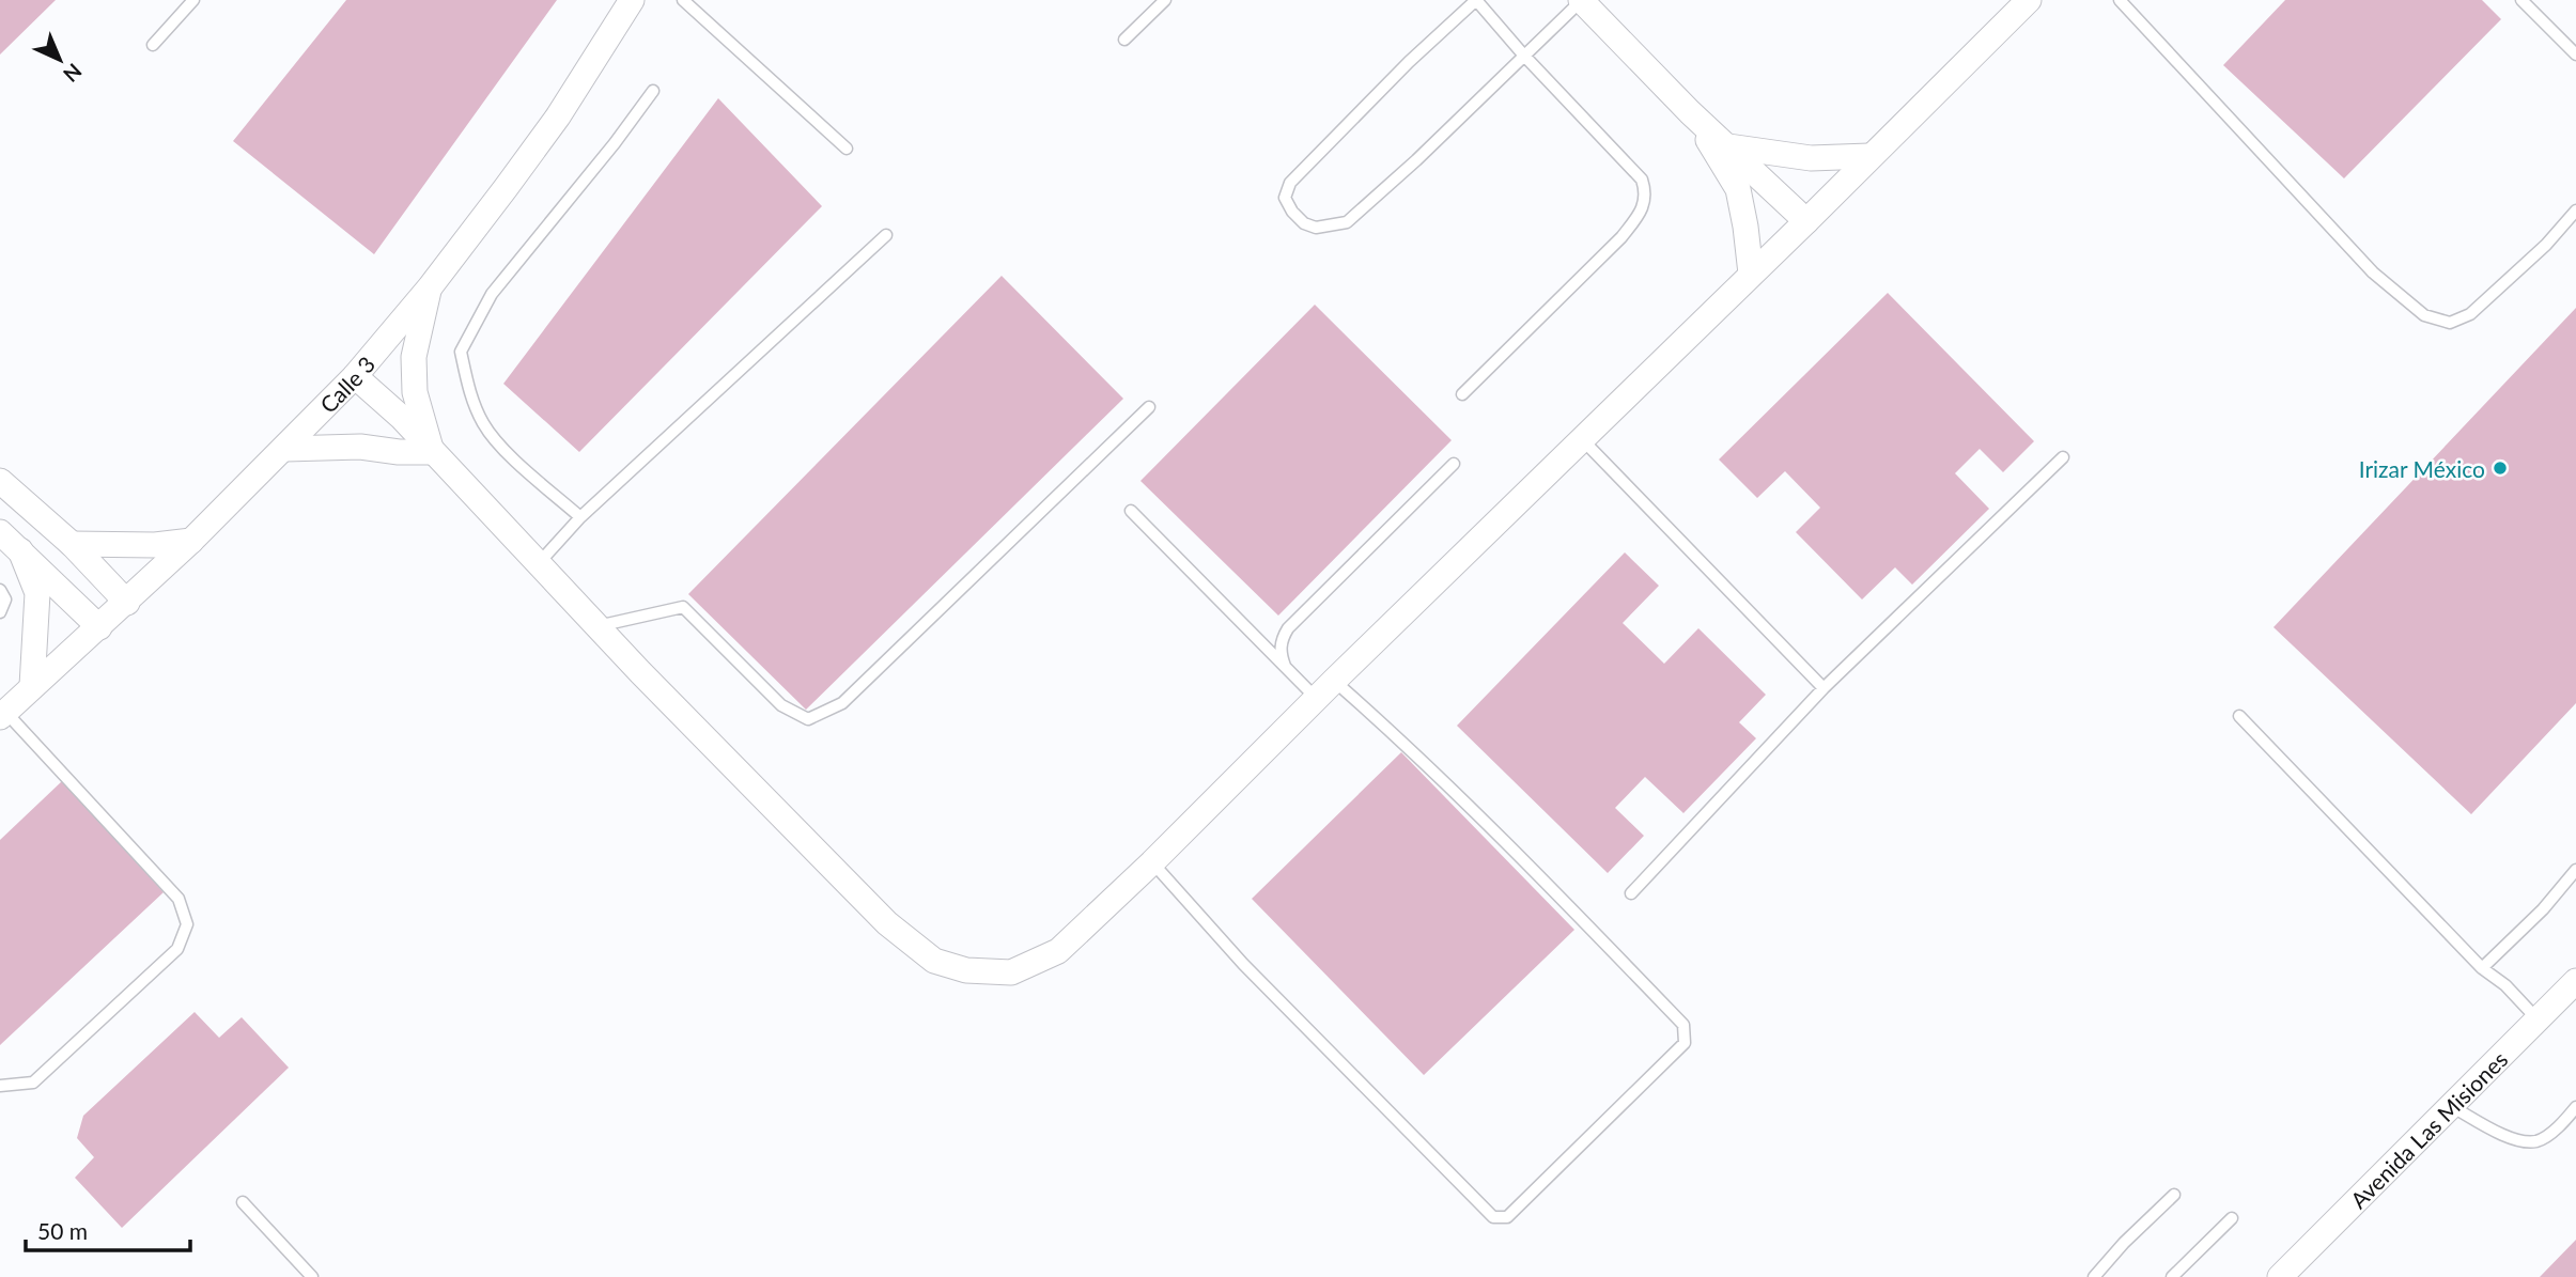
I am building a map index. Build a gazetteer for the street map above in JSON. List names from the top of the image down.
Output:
{
  "streets": {
    "street": ["Calle 3", "Avenida Las Misiones"]
  },
  "places": ["Irizar México"],
  "scale_bar": "50 m",
  "north": "bottom right"
}
